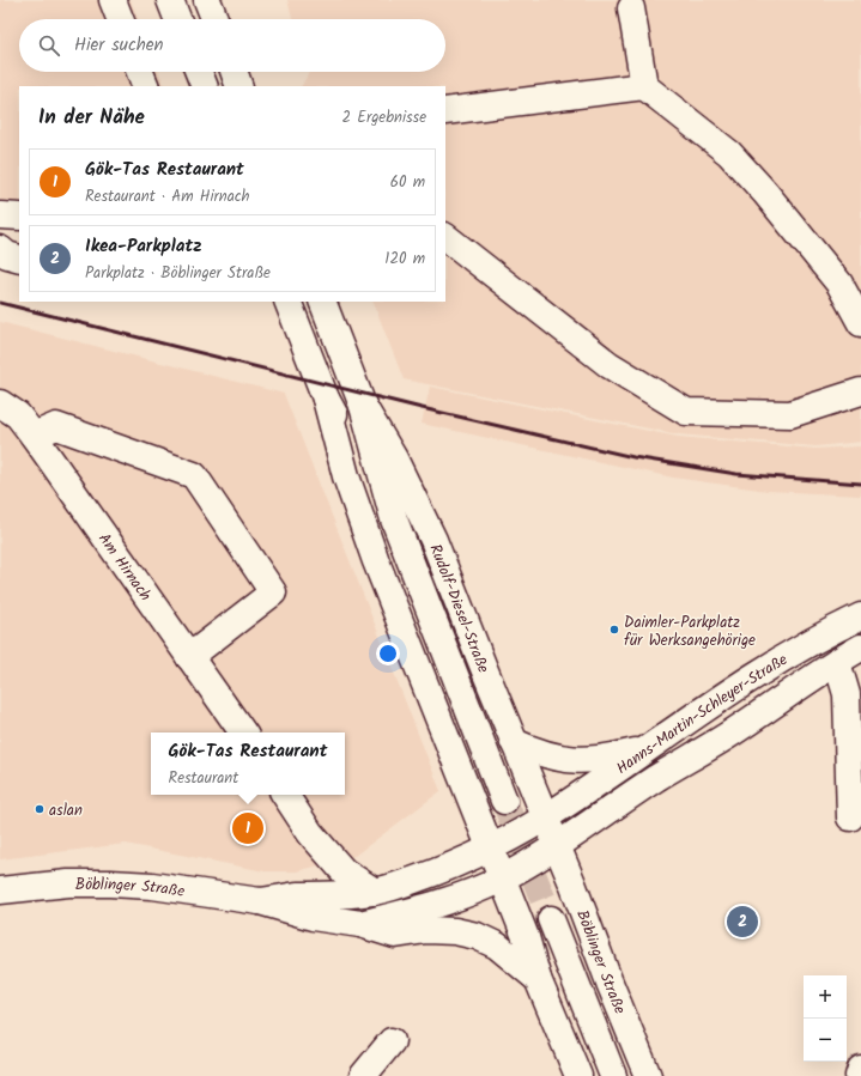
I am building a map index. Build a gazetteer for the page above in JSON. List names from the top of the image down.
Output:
{
  "streets": {
    "main road": [
      "Am Hirnach",
      "Rudolf-Diesel-Straße",
      "Hanns-Martin-Schleyer-Straße",
      "Böblinger Straße"
    ]
  },
  "crossings": [
    ["Rudolf-Diesel-Straße", "Hanns-Martin-Schleyer-Straße"],
    ["Rudolf-Diesel-Straße", "Böblinger Straße"],
    ["Hanns-Martin-Schleyer-Straße", "Böblinger Straße"]
  ],
  "places": ["Daimler-Parkplatz für Werksangehörige", "aslan"],
  "page": {
    "search": "Hier suchen",
    "heading": ["In der Nähe", "2 Ergebnisse"],
    "list": [
      {
        "mark": "1",
        "name": "Gök-Tas Restaurant",
        "note": "Restaurant · Am Hirnach",
        "value": "60 m"
      },
      {
        "mark": "2",
        "name": "Ikea-Parkplatz",
        "note": "Parkplatz · Böblinger Straße",
        "value": "120 m"
      }
    ],
    "popup": ["Gök-Tas Restaurant", "Restaurant"],
    "pins": ["1", "2"],
    "map_buttons": ["+", "−"]
  }
}
